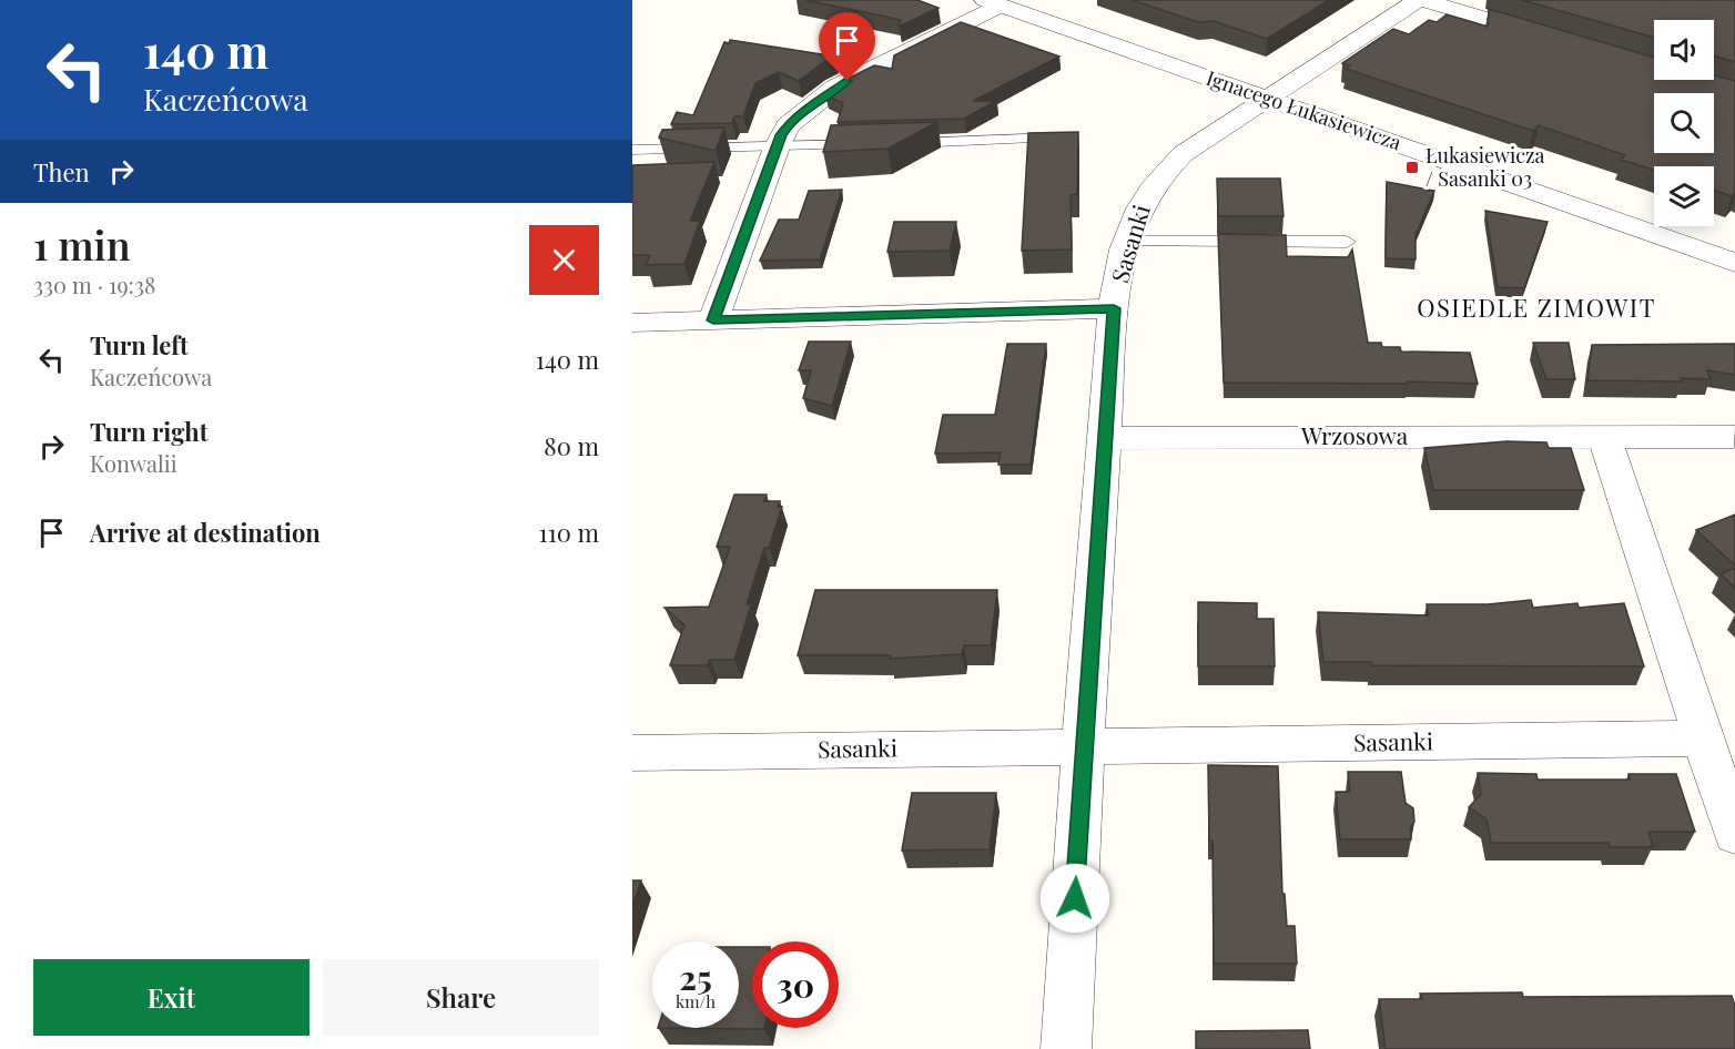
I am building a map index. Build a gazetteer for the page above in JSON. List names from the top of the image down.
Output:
{
  "streets": {
    "street": ["Ignacego Łukasiewicza", "Sasanki", "Wrzosowa"]
  },
  "crossings": [
    ["Ignacego Łukasiewicza", "Sasanki"],
    ["Sasanki", "Wrzosowa"]
  ],
  "districts": ["OSIEDLE ZIMOWIT"],
  "places": {
    "transit": ["Łukasiewicza / Sasanki 03"]
  },
  "page": {
    "turn": ["140 m", "Kaczeńcowa"],
    "then": "Then",
    "heading": ["1 min", "330 m · 19:38"],
    "list": [
      {
        "name": "Turn left",
        "note": "Kaczeńcowa",
        "value": "140 m"
      },
      {
        "name": "Turn right",
        "note": "Konwalii",
        "value": "80 m"
      },
      {
        "name": "Arrive at destination",
        "value": "110 m"
      }
    ],
    "speed": "25 km/h",
    "limit": "30",
    "buttons": ["Exit", "Share"]
  }
}
